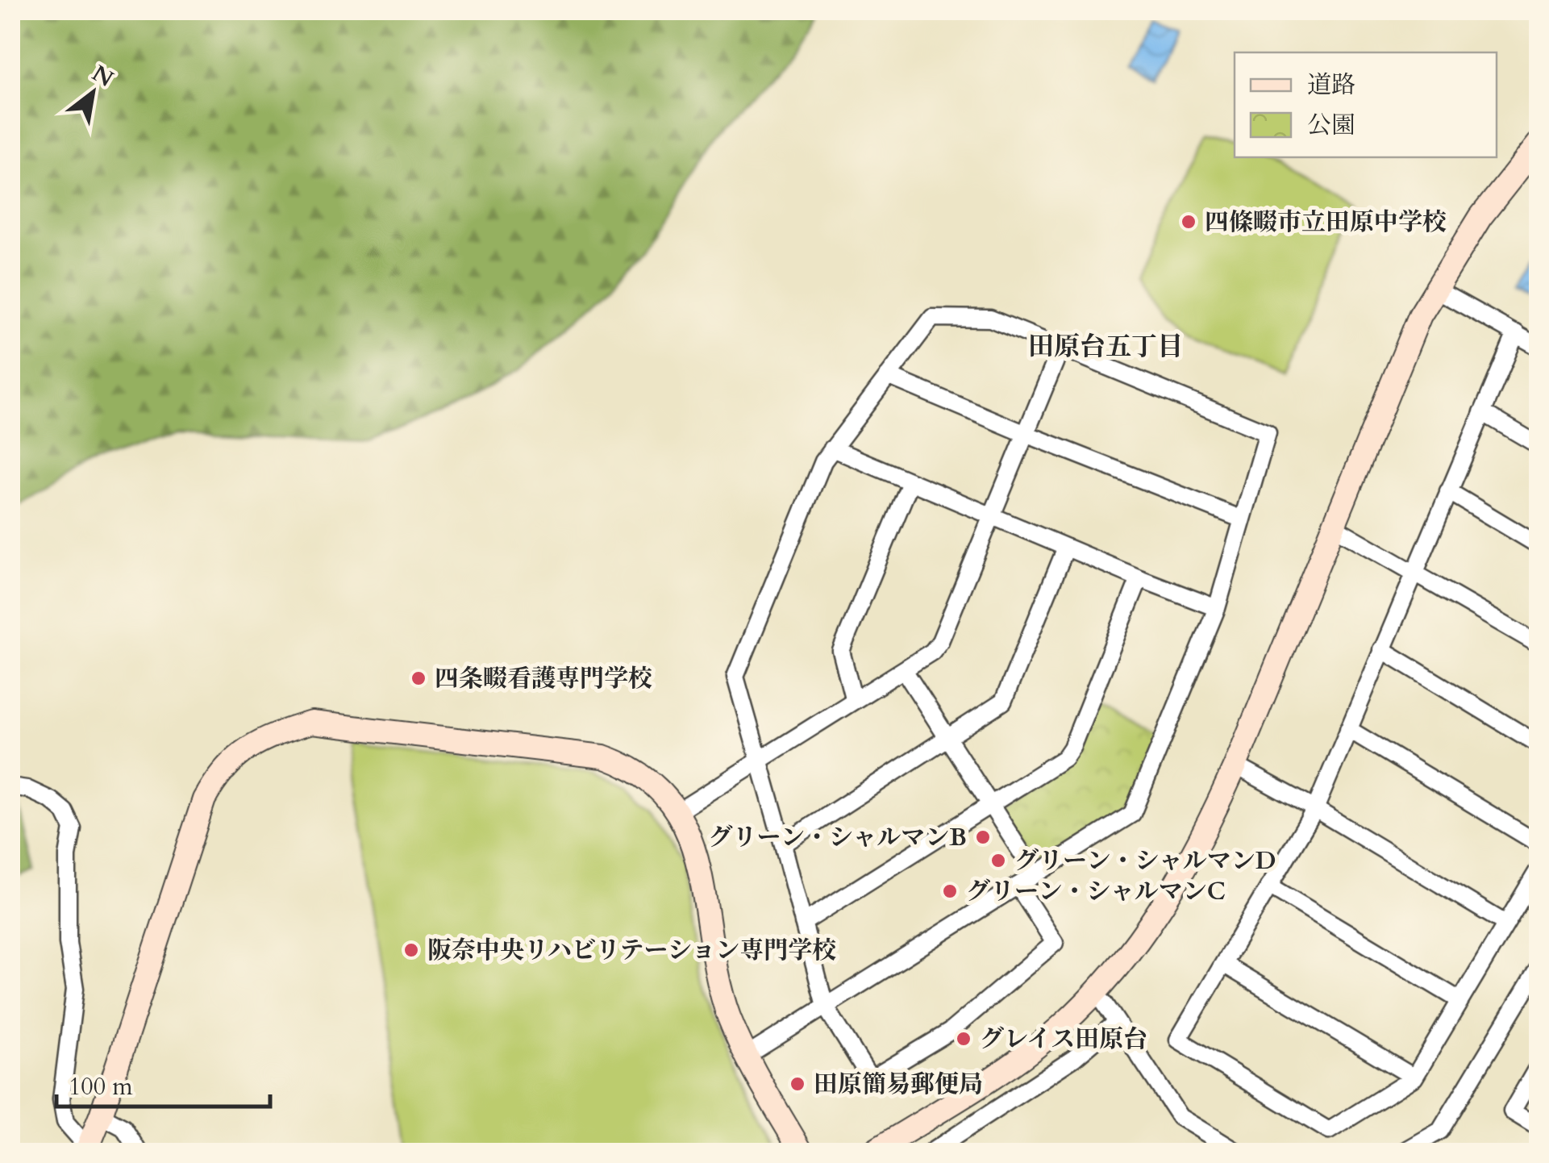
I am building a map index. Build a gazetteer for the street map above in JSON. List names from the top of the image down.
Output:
{
  "districts": ["田原台五丁目"],
  "places": [
    "四條畷市立田原中学校",
    "四条畷看護専門学校",
    "グリーン・シャルマンB",
    "グリーン・シャルマンD",
    "グリーン・シャルマンC",
    "阪奈中央リハビリテーション専門学校",
    "グレイス田原台",
    "田原簡易郵便局"
  ],
  "legend": ["道路", "公園"],
  "scale_bar": "100 m",
  "north": "top right"
}
